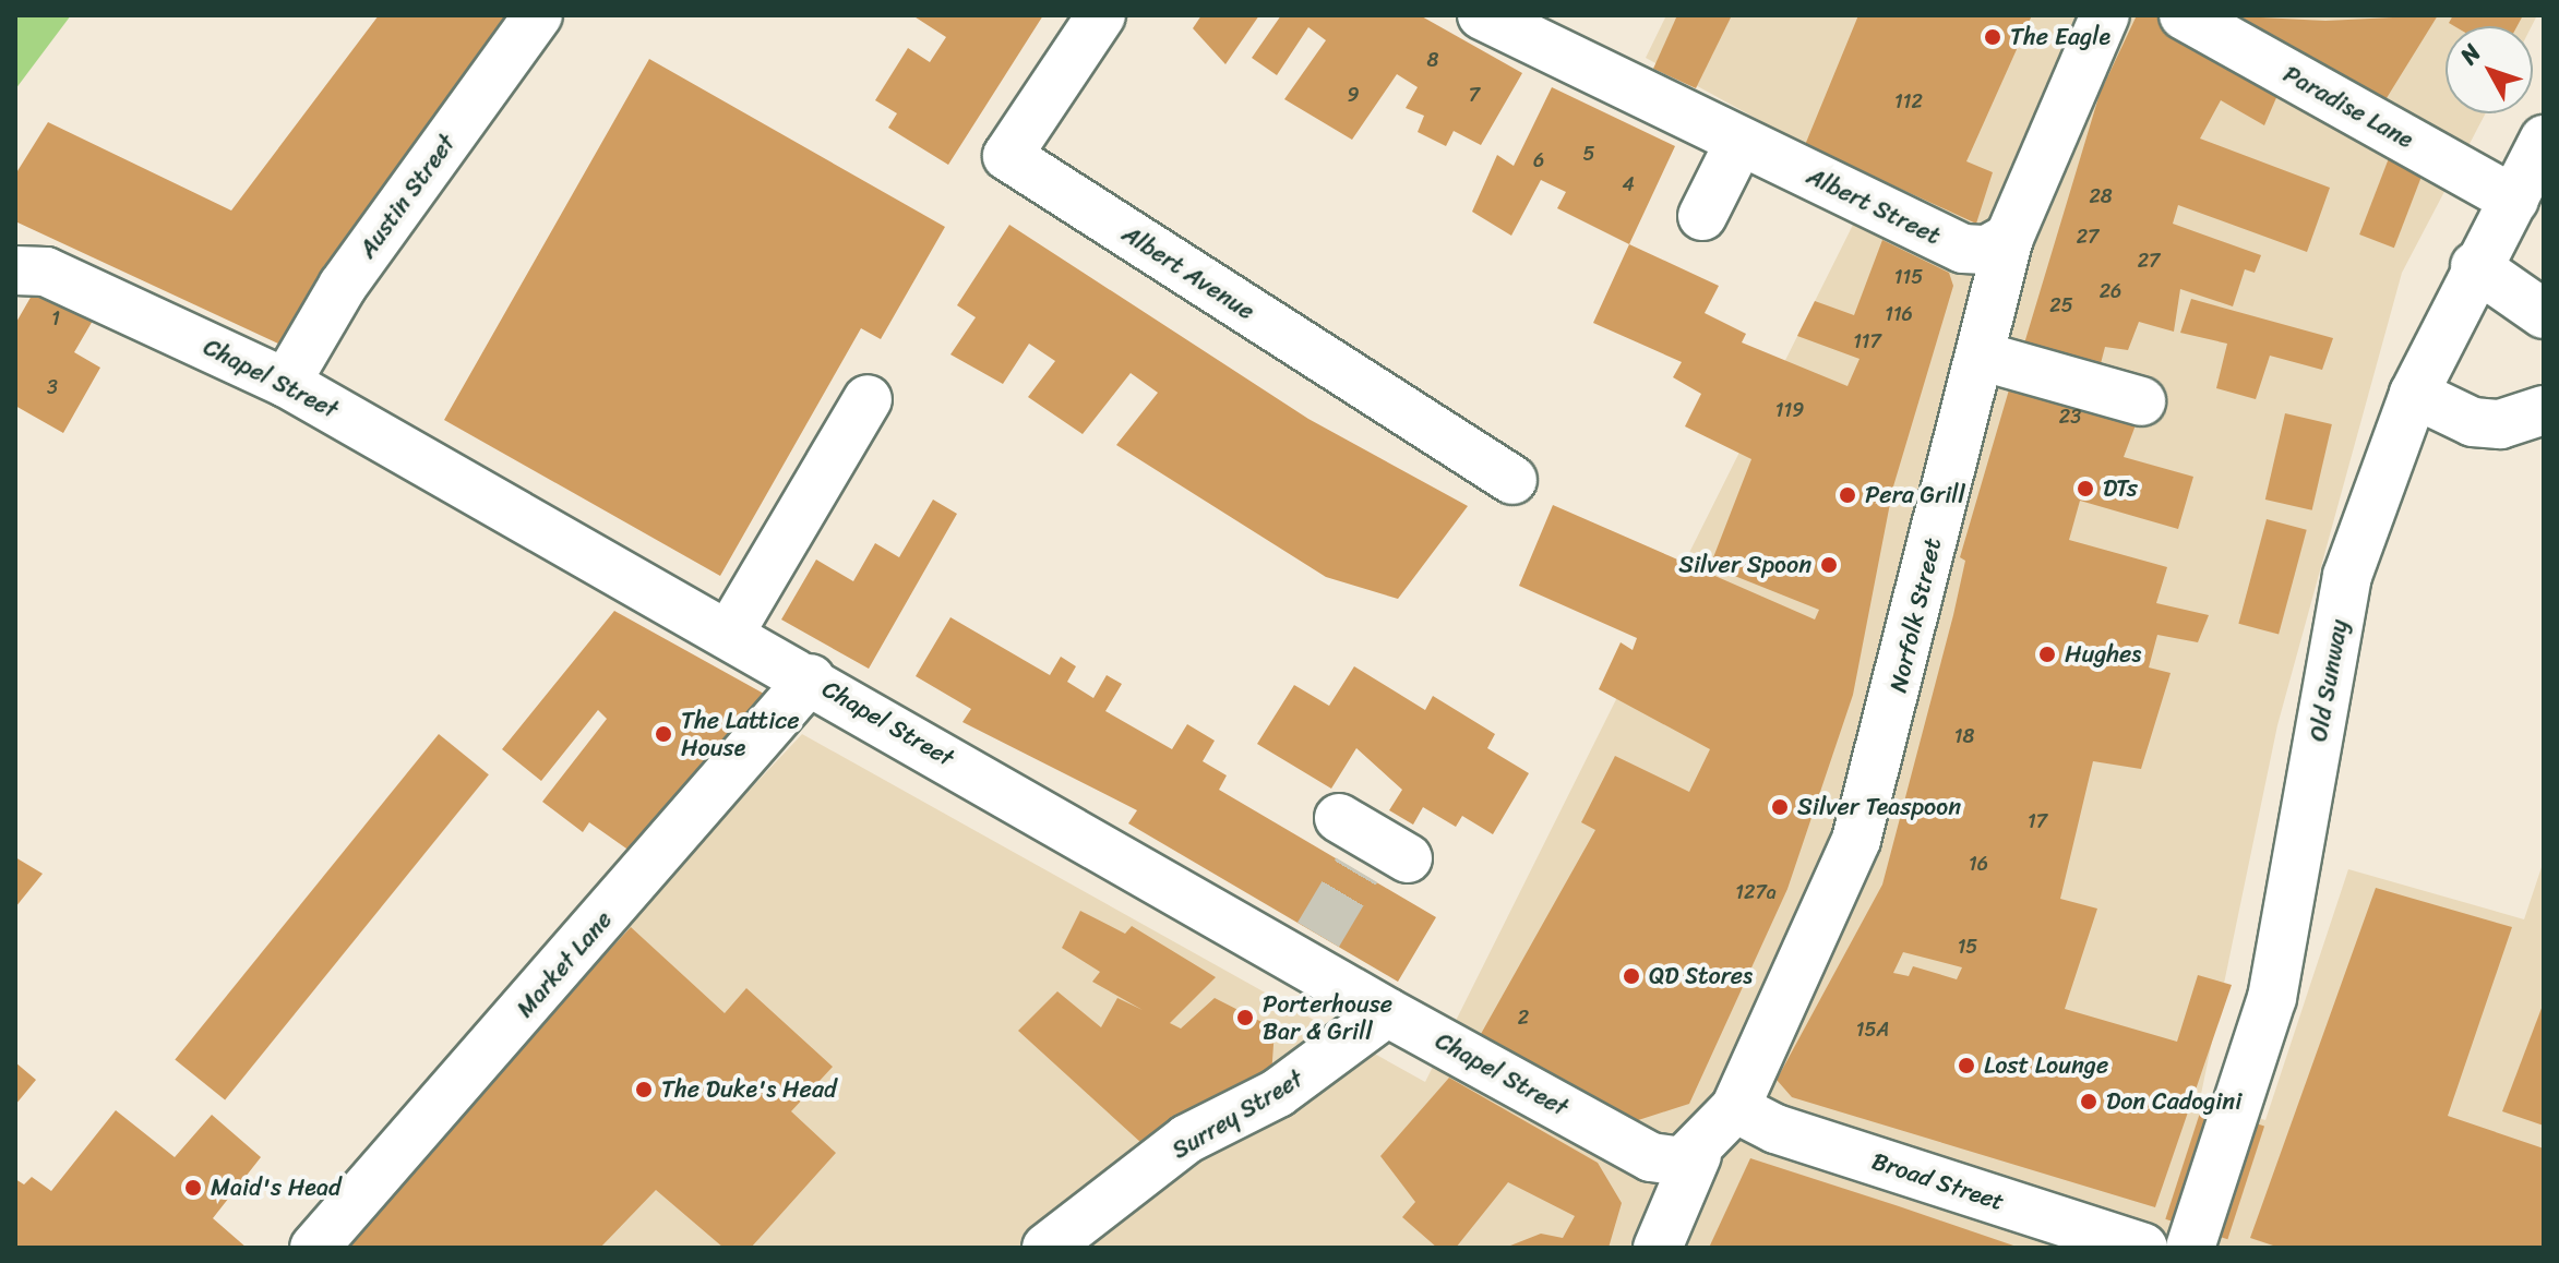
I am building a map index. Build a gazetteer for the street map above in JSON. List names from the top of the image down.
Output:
{
  "streets": {
    "street": [
      "Paradise Lane",
      "Austin Street",
      "Albert Street",
      "Albert Avenue",
      "Chapel Street",
      "Norfolk Street",
      "Old Sunway",
      "Market Lane",
      "Surrey Street",
      "Broad Street"
    ]
  },
  "crossings": [
    ["Paradise Lane", "Old Sunway"],
    ["Austin Street", "Chapel Street"],
    ["Albert Street", "Norfolk Street"],
    ["Chapel Street", "Market Lane"],
    ["Chapel Street", "Surrey Street"],
    ["Norfolk Street", "Broad Street"]
  ],
  "places": [
    "The Eagle",
    "DTs",
    "Pera Grill",
    "Silver Spoon",
    "Hughes",
    "The Lattice House",
    "Silver Teaspoon",
    "QD Stores",
    "Porterhouse Bar & Grill",
    "Lost Lounge",
    "The Duke's Head",
    "Don Cadogini",
    "Maid's Head"
  ],
  "house_numbers": [
    "8",
    "9",
    "7",
    "112",
    "5",
    "6",
    "4",
    "28",
    "27",
    "27",
    "115",
    "26",
    "25",
    "116",
    "1",
    "117",
    "3",
    "119",
    "23",
    "18",
    "17",
    "16",
    "127a",
    "15",
    "2",
    "15A"
  ],
  "north": "top left"
}
